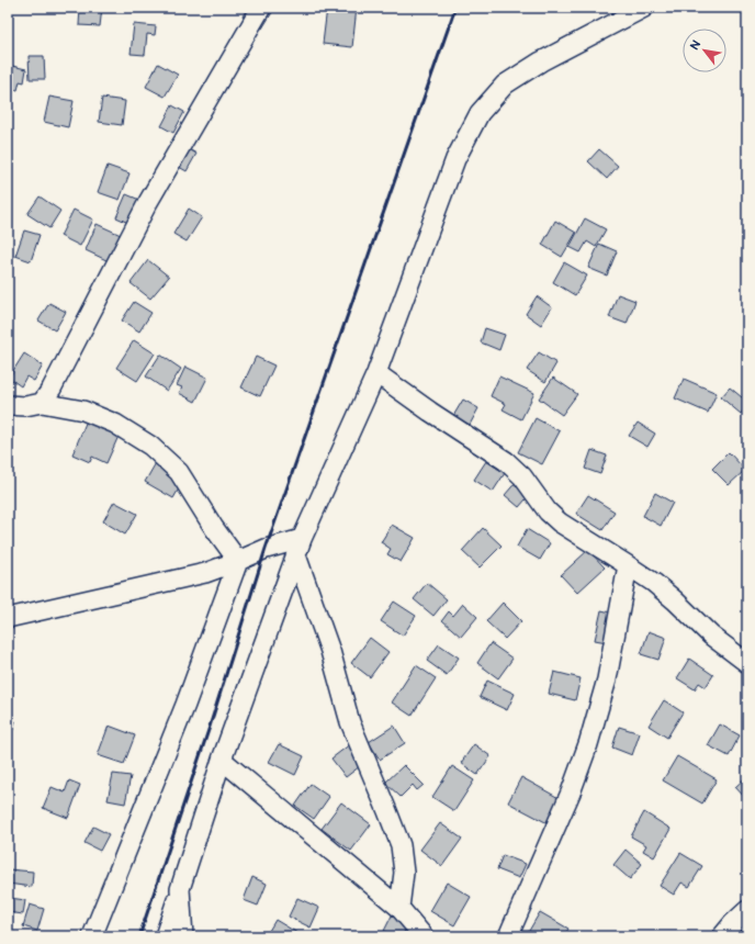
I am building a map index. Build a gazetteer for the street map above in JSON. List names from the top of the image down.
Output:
{
  "north": "top left"
}
